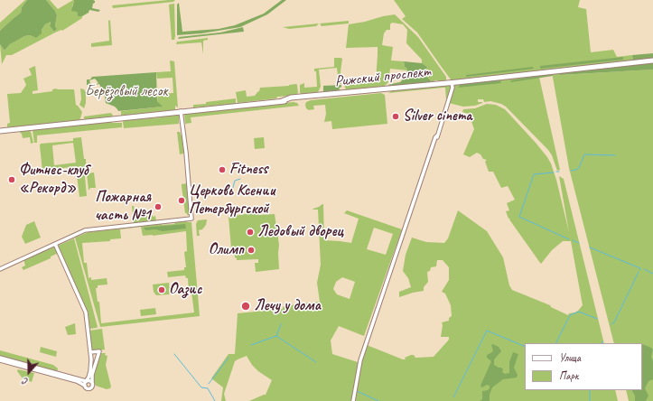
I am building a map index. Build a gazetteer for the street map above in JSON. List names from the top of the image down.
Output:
{
  "streets": {
    "highway": ["Рижский проспект"]
  },
  "parks": ["Берёзовый лесок"],
  "places": [
    "Silver cinema",
    "Fitness",
    "Фитнес-клуб «Рекорд»",
    "Церковь Ксении Петербургской",
    "Пожарная часть №1",
    "Ледовый дворец",
    "Олимп",
    "Оазис",
    "Лечу у дома"
  ],
  "legend": ["Улица", "Парк"],
  "north": "bottom"
}
